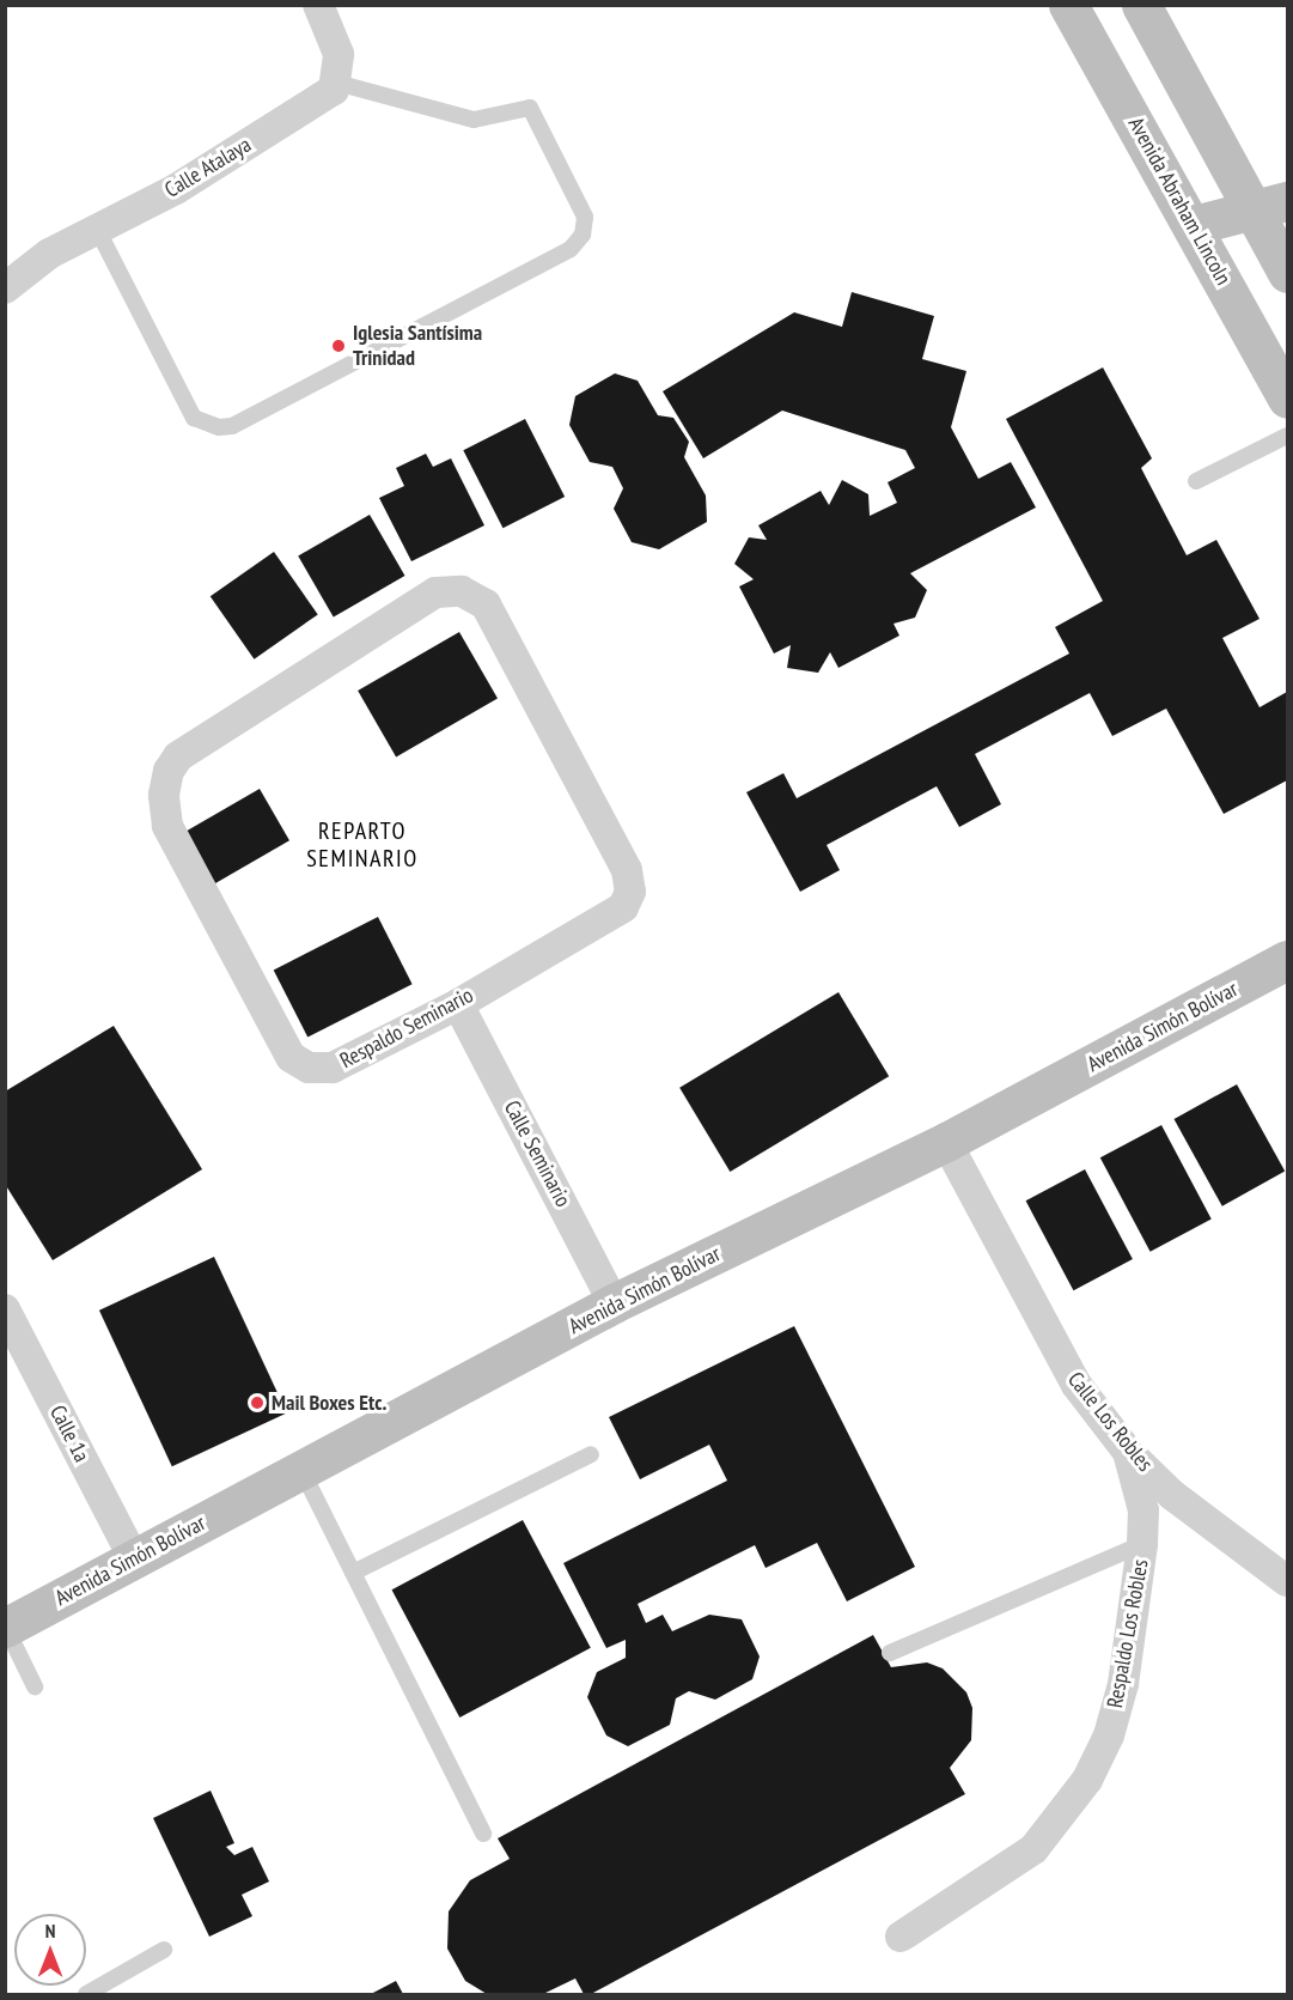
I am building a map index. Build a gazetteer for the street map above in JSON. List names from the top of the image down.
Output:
{
  "streets": {
    "main road": ["Avenida Abraham Lincoln", "Avenida Simón Bolívar"],
    "street": [
      "Calle Atalaya",
      "Respaldo Seminario",
      "Calle Seminario",
      "Calle Los Robles",
      "Calle 1a",
      "Respaldo Los Robles"
    ]
  },
  "crossings": [
    ["Avenida Simón Bolívar", "Calle Seminario"],
    ["Avenida Simón Bolívar", "Calle Los Robles"],
    ["Avenida Simón Bolívar", "Calle 1a"],
    ["Respaldo Seminario", "Calle Seminario"],
    ["Calle Los Robles", "Respaldo Los Robles"]
  ],
  "districts": ["REPARTO SEMINARIO"],
  "places": ["Iglesia Santísima Trinidad", "Mail Boxes Etc."],
  "north": "top"
}
